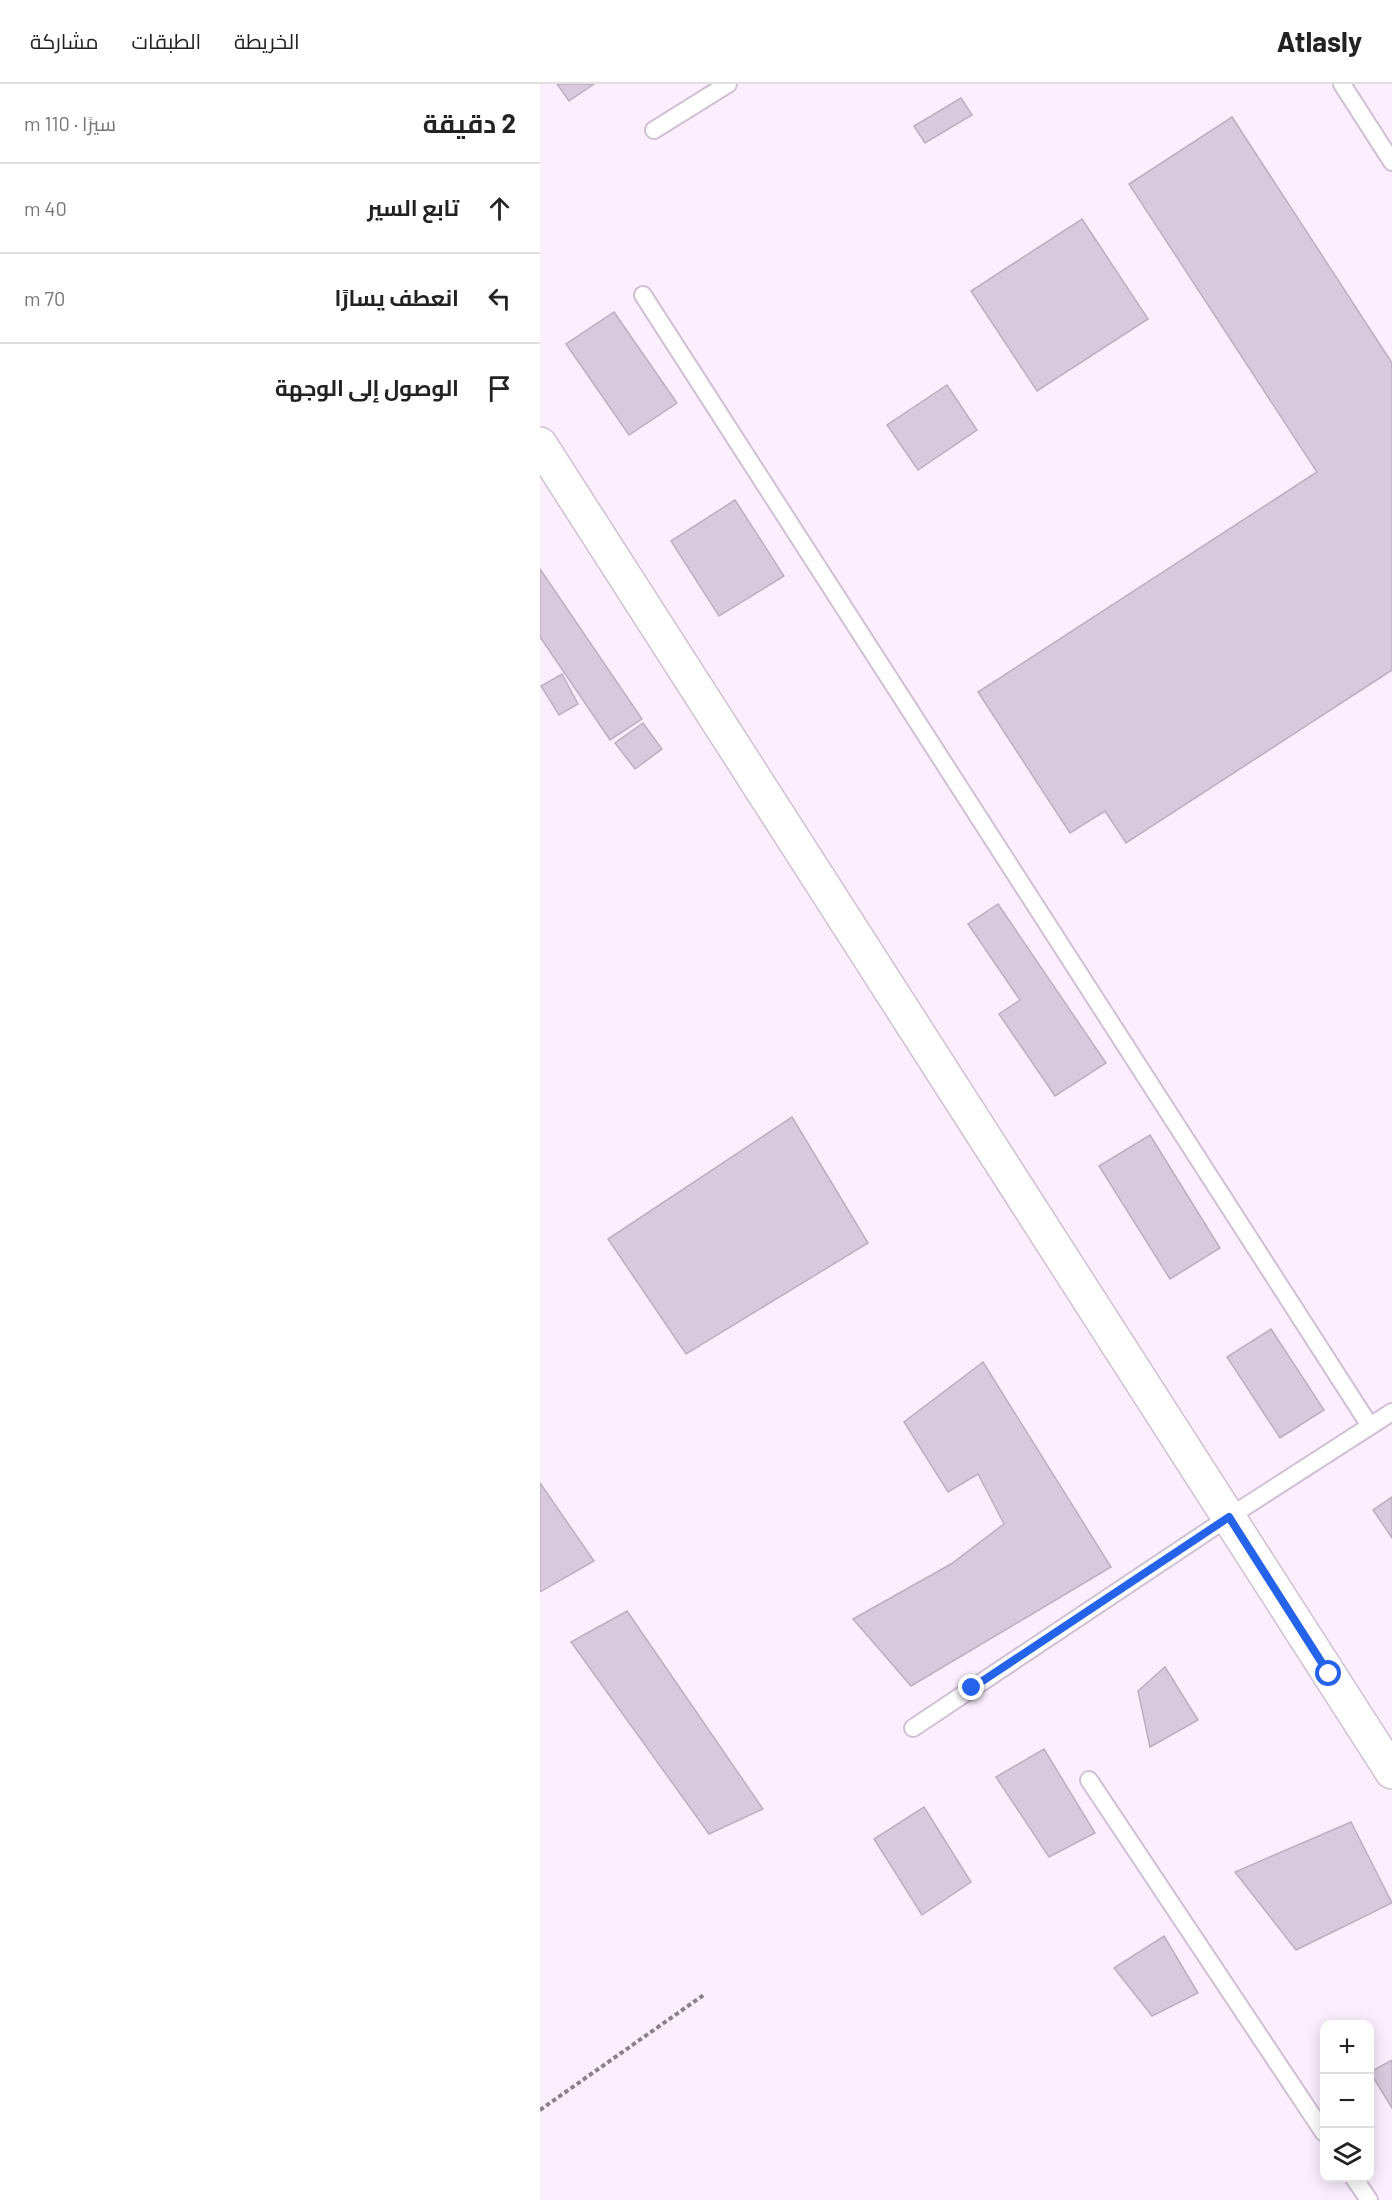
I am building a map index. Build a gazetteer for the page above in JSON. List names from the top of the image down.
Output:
{
  "page": {
    "header": "Atlasly",
    "nav": ["الخريطة", "الطبقات", "مشاركة"],
    "heading": ["2 دقيقة", "سيرًا · 110 m"],
    "list": [
      ["تابع السير", "40 m"],
      ["انعطف يسارًا", "70 m"],
      "الوصول إلى الوجهة"
    ],
    "map_buttons": ["+", "−"]
  }
}
